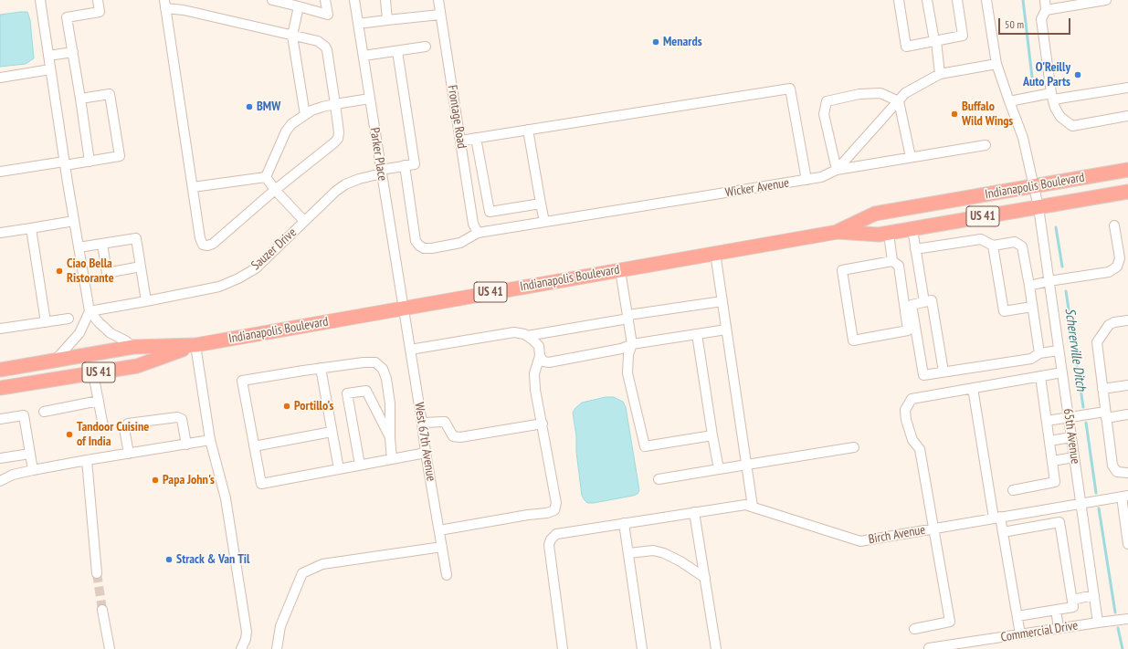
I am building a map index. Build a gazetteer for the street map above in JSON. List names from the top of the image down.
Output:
{
  "streets": {
    "highway": ["Indianapolis Boulevard", "US 41"],
    "street": [
      "Frontage Road",
      "Parker Place",
      "Wicker Avenue",
      "Sauzer Drive",
      "65th Avenue",
      "West 67th Avenue",
      "Birch Avenue",
      "Commercial Drive"
    ]
  },
  "crossings": [
    ["Frontage Road", "Wicker Avenue"],
    ["Parker Place", "Indianapolis Boulevard"],
    ["Parker Place", "Sauzer Drive"],
    ["Parker Place", "West 67th Avenue"],
    ["Indianapolis Boulevard", "65th Avenue"],
    ["Indianapolis Boulevard", "West 67th Avenue"],
    ["Wicker Avenue", "65th Avenue"],
    ["65th Avenue", "Birch Avenue"],
    ["65th Avenue", "Commercial Drive"]
  ],
  "water": ["Schererville Ditch"],
  "places": [
    "Menards",
    "O'Reilly Auto Parts",
    "BMW",
    "Buffalo Wild Wings",
    "Ciao Bella Ristorante",
    "Portillo's",
    "Tandoor Cuisine of India",
    "Papa John's",
    "Strack & Van Til"
  ],
  "scale_bar": "50 m"
}
